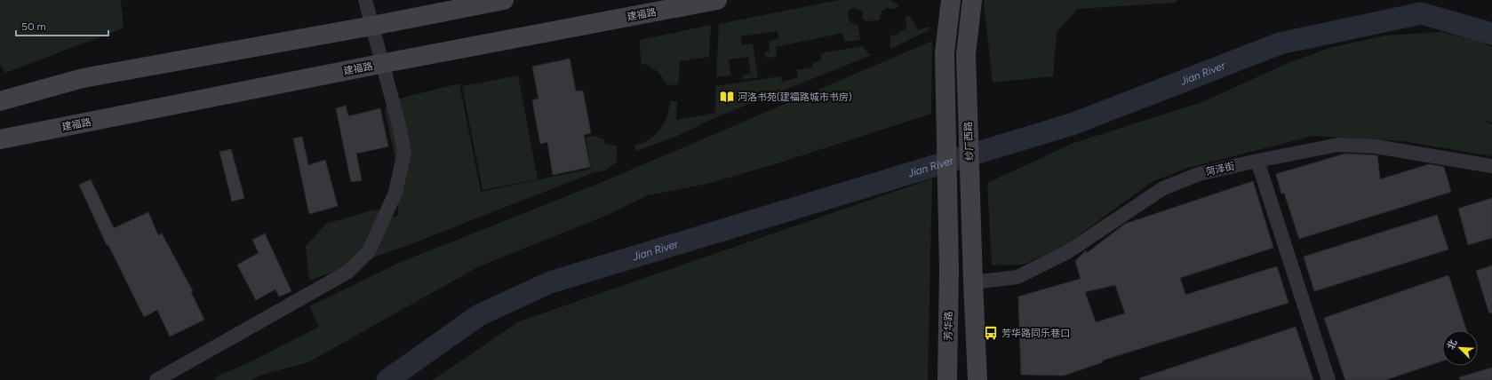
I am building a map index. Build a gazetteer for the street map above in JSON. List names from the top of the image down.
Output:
{
  "streets": {
    "main road": ["建福路", "纱厂西路", "芳华路"],
    "street": ["菏泽街"]
  },
  "crossings": [
    ["纱厂西路", "菏泽街"]
  ],
  "water": ["Jian River"],
  "places": {
    "library": ["河洛书苑(建福路城市书房)"],
    "bus stop": ["芳华路同乐巷口"]
  },
  "scale_bar": "50 m",
  "north": "top left"
}
